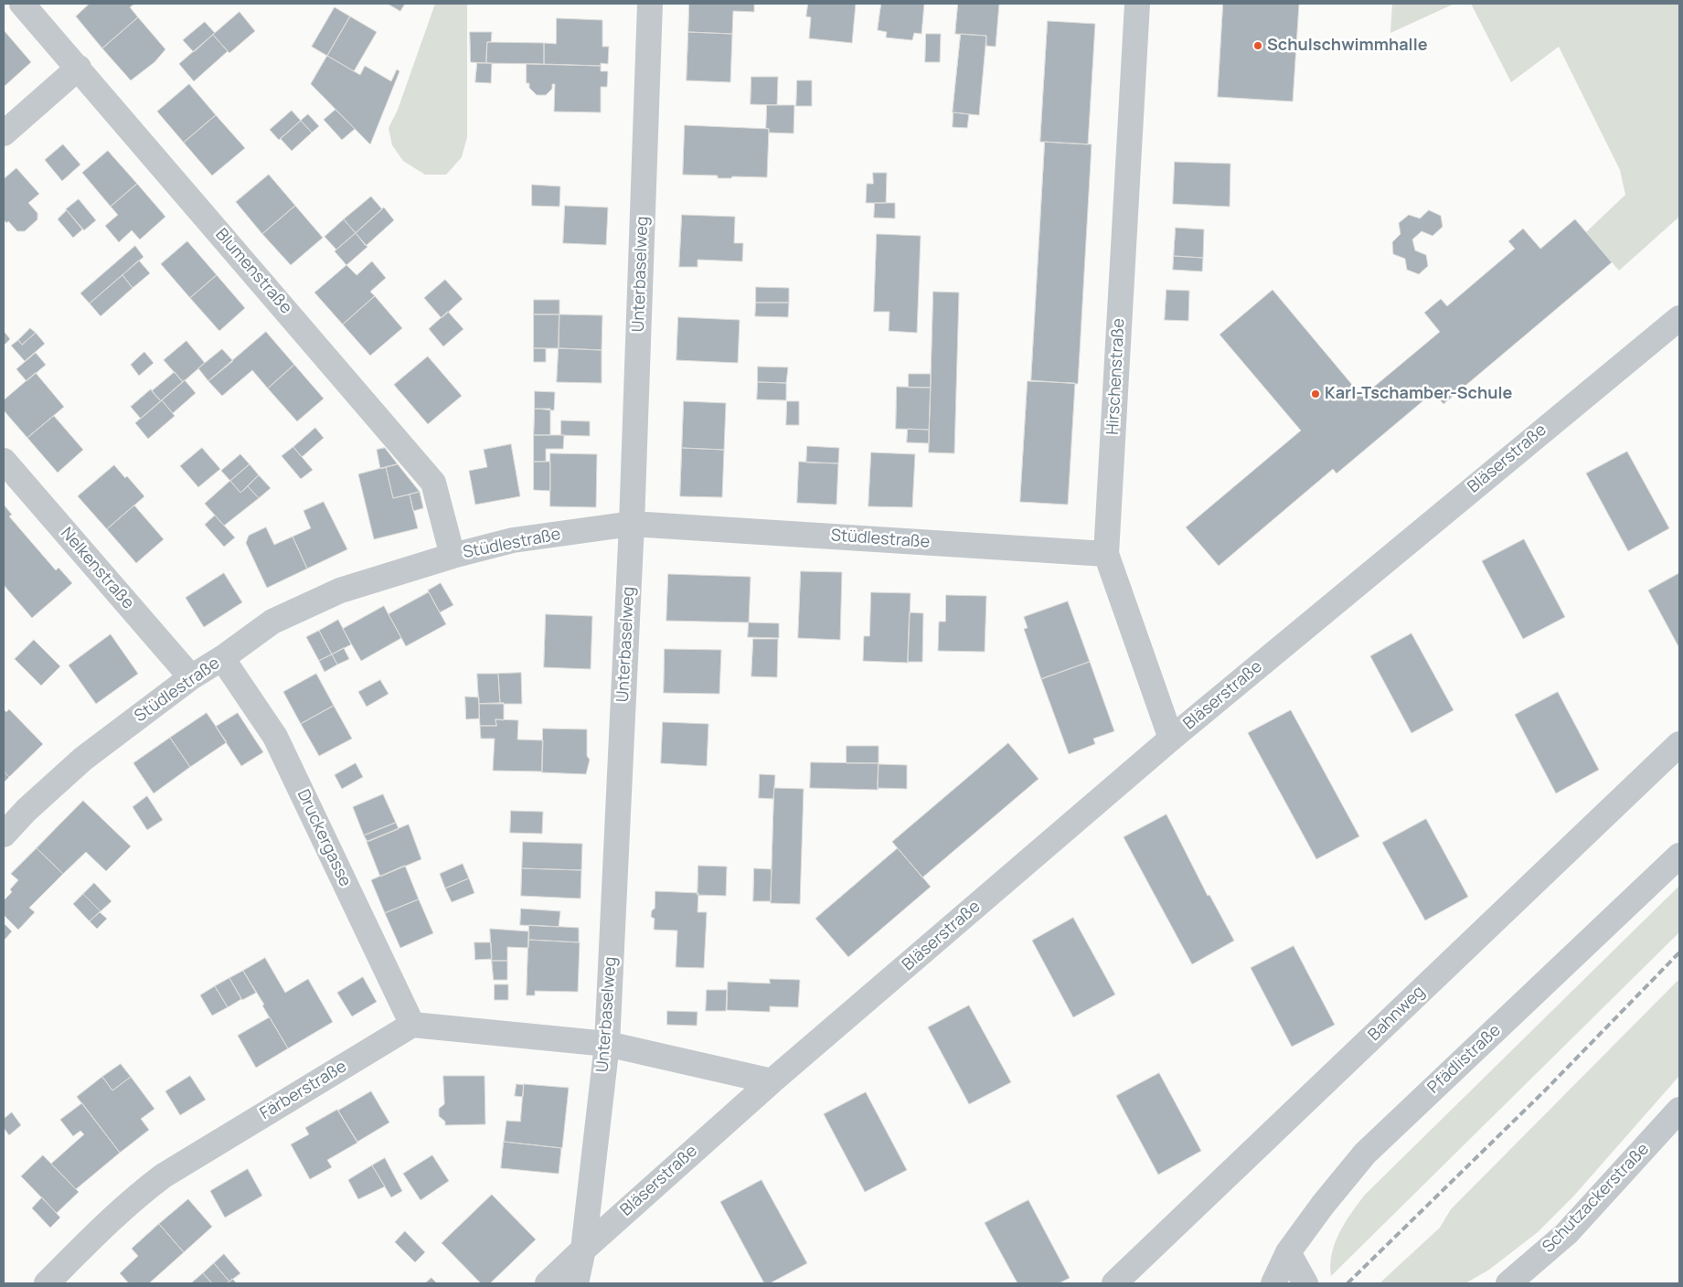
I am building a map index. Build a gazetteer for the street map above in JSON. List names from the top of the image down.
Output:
{
  "streets": {
    "street": [
      "Blumenstraße",
      "Unterbaselweg",
      "Hirschenstraße",
      "Bläserstraße",
      "Stüdlestraße",
      "Nelkenstraße",
      "Druckergasse",
      "Bahnweg",
      "Pfädlistraße",
      "Färberstraße",
      "Schutzackerstraße"
    ]
  },
  "crossings": [
    ["Blumenstraße", "Stüdlestraße"],
    ["Unterbaselweg", "Bläserstraße"],
    ["Unterbaselweg", "Stüdlestraße"],
    ["Hirschenstraße", "Bläserstraße"],
    ["Hirschenstraße", "Stüdlestraße"],
    ["Stüdlestraße", "Nelkenstraße"],
    ["Stüdlestraße", "Druckergasse"],
    ["Druckergasse", "Färberstraße"]
  ],
  "places": ["Schulschwimmhalle", "Karl-Tschamber-Schule"]
}
